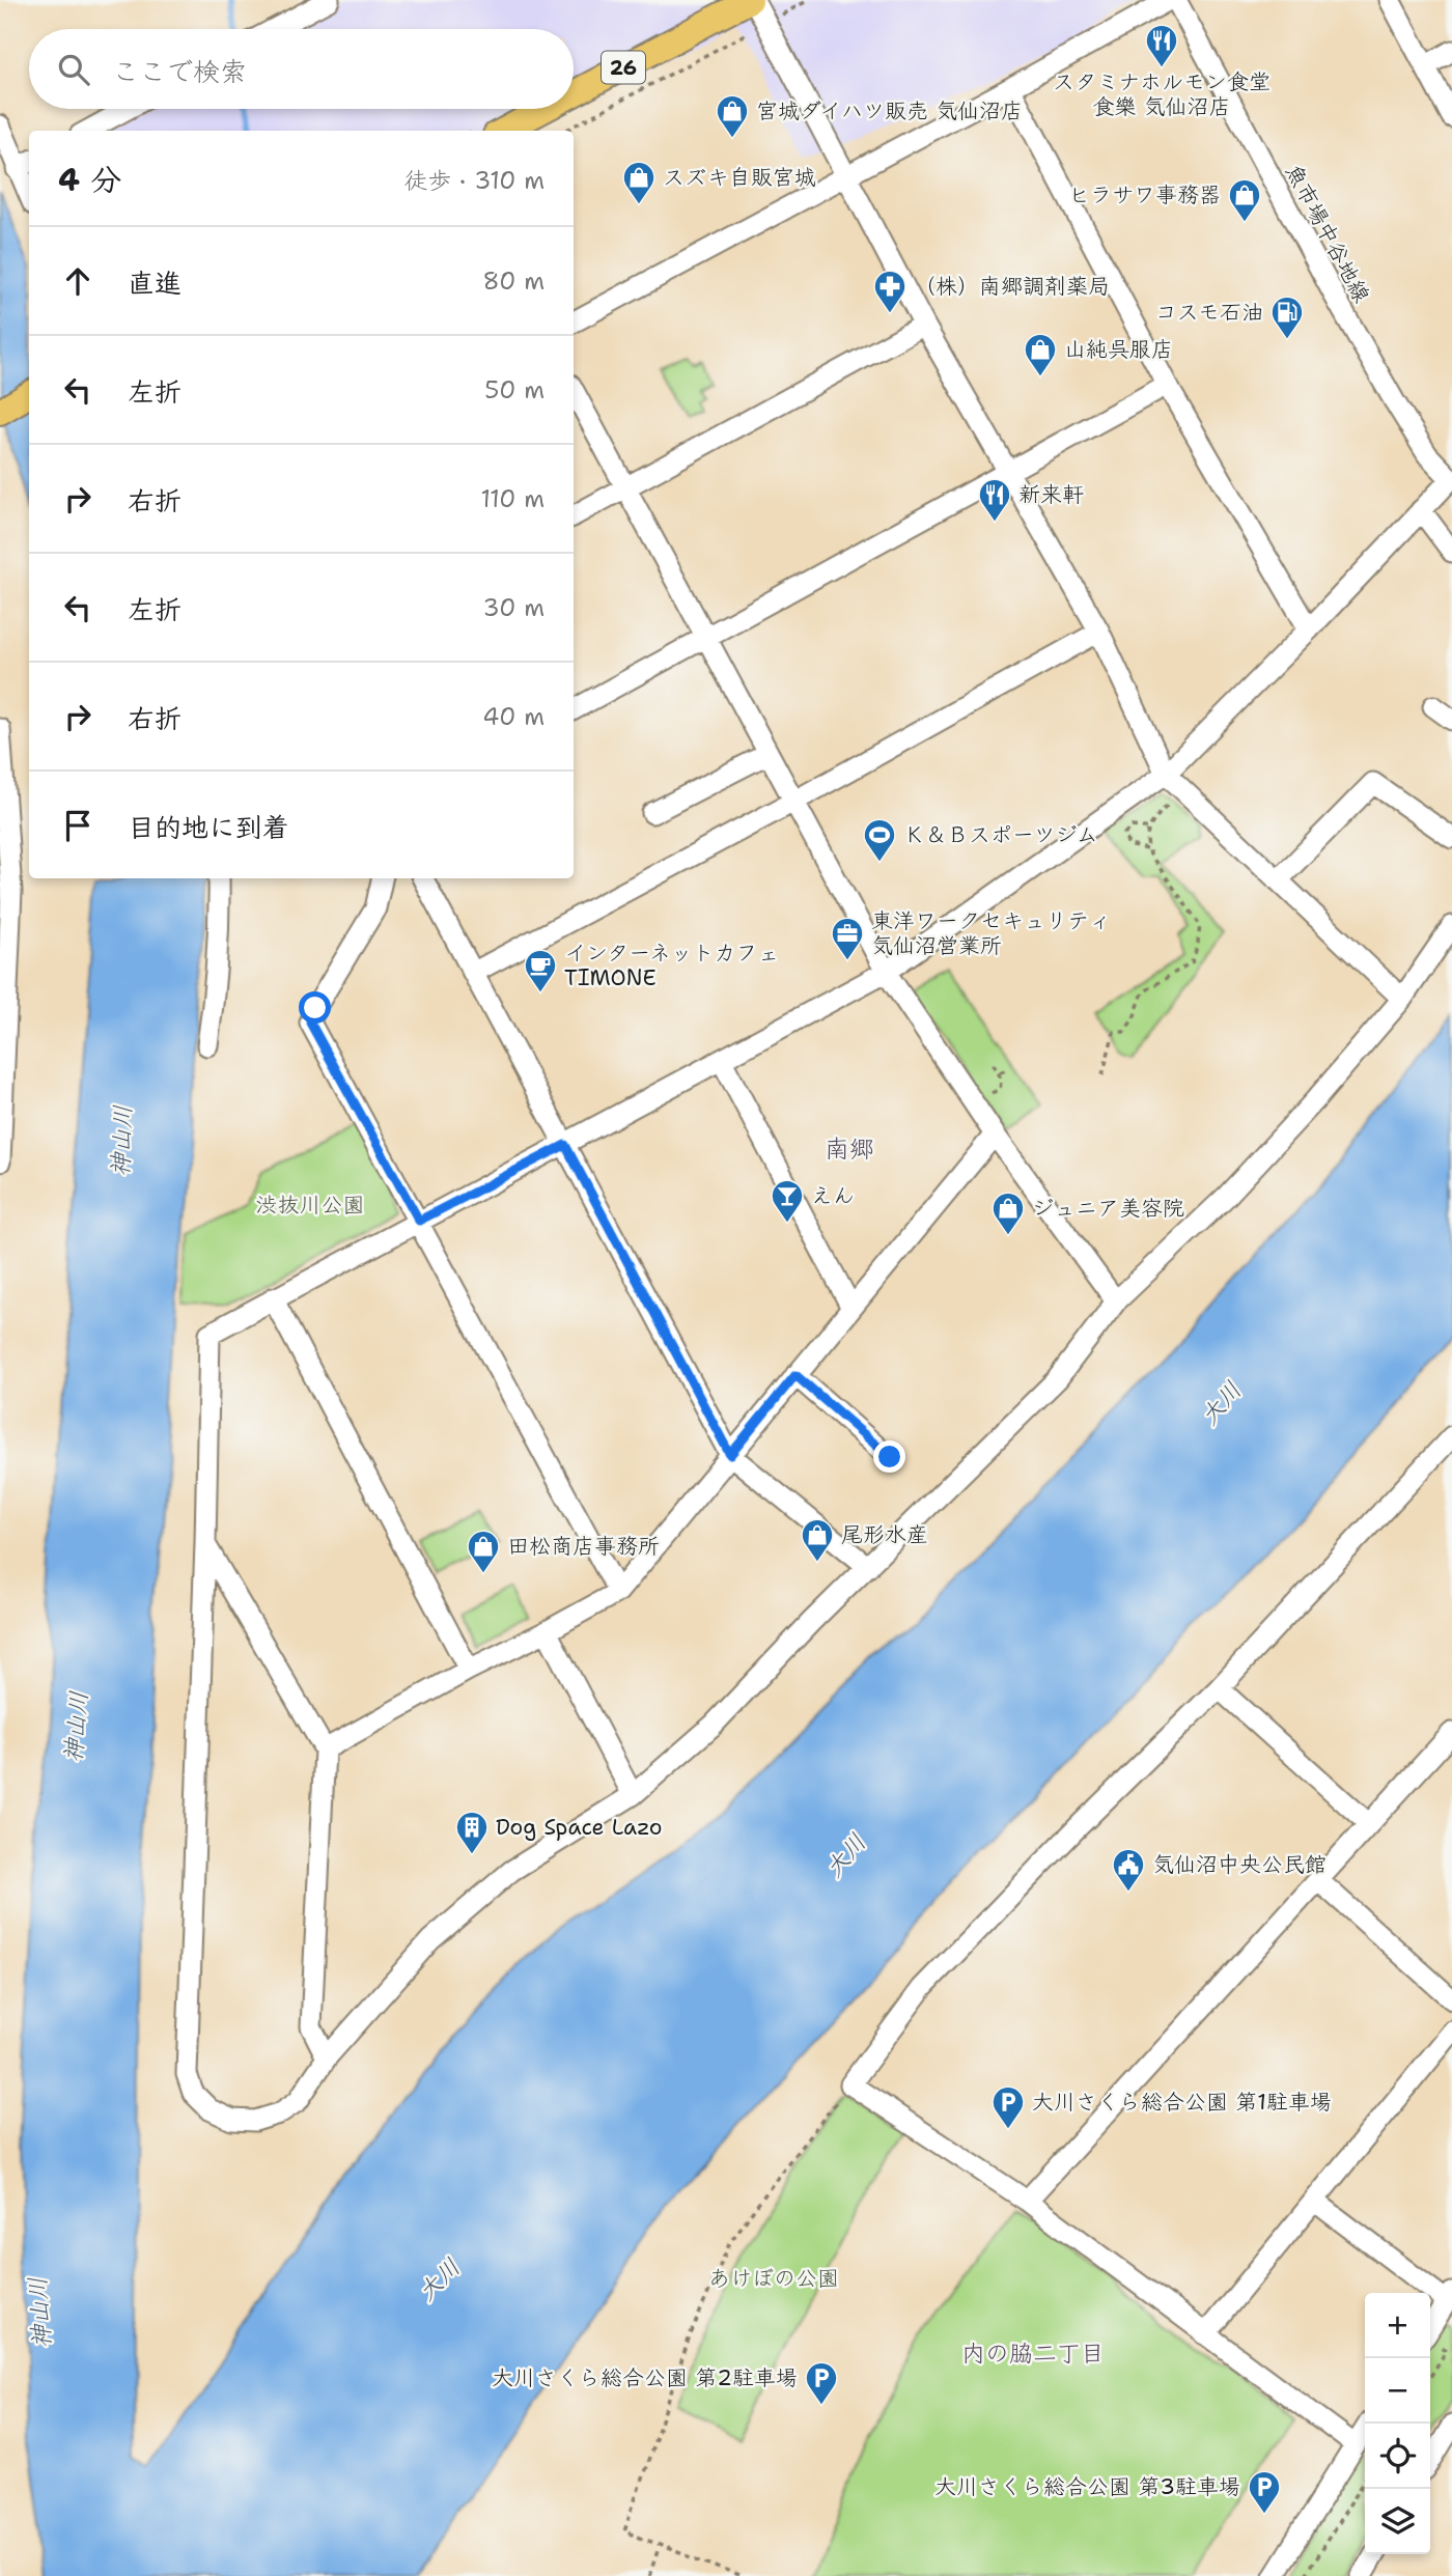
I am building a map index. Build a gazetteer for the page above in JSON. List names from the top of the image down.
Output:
{
  "streets": {
    "main road": ["26"],
    "street": ["魚市場中谷地線"]
  },
  "districts": ["南郷", "内の脇二丁目"],
  "water": ["神山川", "大川"],
  "parks": ["渋抜川公園", "あけぼの公園"],
  "places": {
    "restaurant": ["スタミナホルモン食堂 食樂 気仙沼店", "新来軒"],
    "shop": [
      "宮城ダイハツ販売 気仙沼店",
      "スズキ自販宮城",
      "ヒラサワ事務器",
      "山純呉服店",
      "ジュニア美容院",
      "尾形水産",
      "田松商店事務所"
    ],
    "pharmacy": ["（株）南郷調剤薬局"],
    "fuel station": ["コスモ石油"],
    "sports": ["Ｋ＆Ｂスポーツジム"],
    "office": ["東洋ワークセキュリティ 気仙沼営業所"],
    "cafe": ["インターネットカフェ TIMONE"],
    "bar": ["えん"],
    "building": ["Dog Space Lazo"],
    "public building": ["気仙沼中央公民館"],
    "parking": ["大川さくら総合公園 第1駐車場", "大川さくら総合公園 第2駐車場", "大川さくら総合公園 第3駐車場"]
  },
  "page": {
    "search": "ここで検索",
    "heading": ["4 分", "徒歩 · 310 m"],
    "list": [
      ["直進", "80 m"],
      ["左折", "50 m"],
      ["右折", "110 m"],
      ["左折", "30 m"],
      ["右折", "40 m"],
      "目的地に到着"
    ],
    "map_buttons": ["+", "−"]
  }
}
